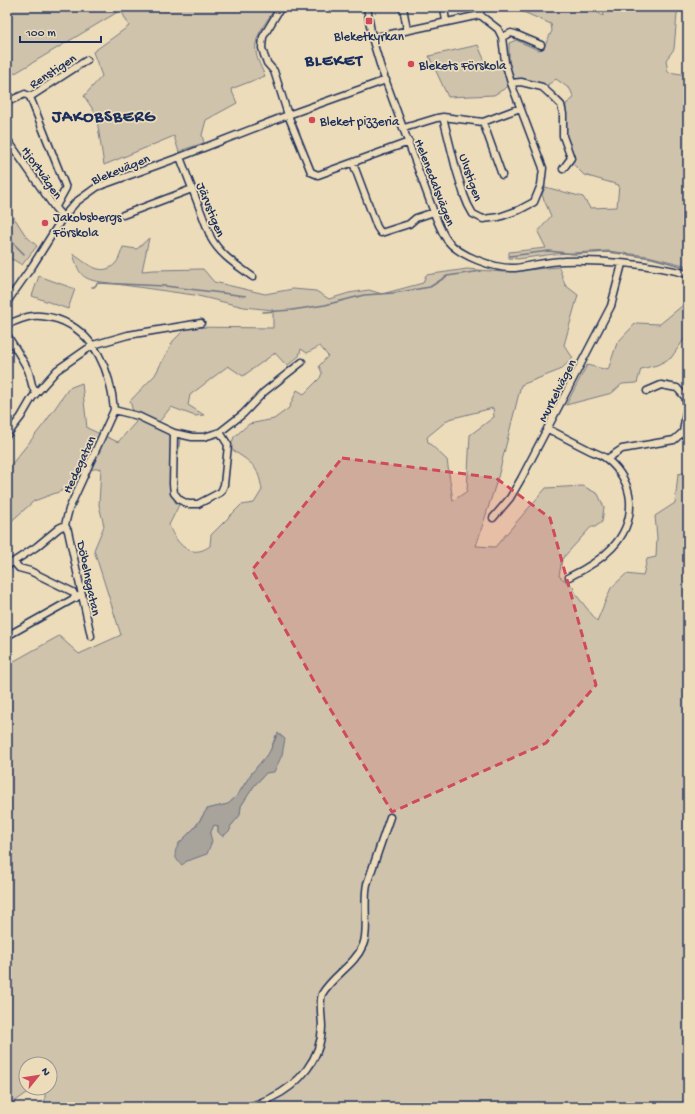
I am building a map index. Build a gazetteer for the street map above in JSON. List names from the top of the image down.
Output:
{
  "streets": {
    "street": [
      "Renstigen",
      "Blekevägen",
      "Hjortvägen",
      "Ulvstigen",
      "Helenedalsvägen",
      "Järvstigen",
      "Murkelvägen",
      "Hedegatan",
      "Döbelnsgatan"
    ]
  },
  "crossings": [
    ["Blekevägen", "Hjortvägen"],
    ["Blekevägen", "Helenedalsvägen"],
    ["Blekevägen", "Järvstigen"],
    ["Helenedalsvägen", "Murkelvägen"],
    ["Hedegatan", "Döbelnsgatan"]
  ],
  "districts": ["BLEKET", "JAKOBSBERG"],
  "places": {
    "transit": ["Bleketkyrkan"],
    "other": ["Blekets Förskola", "Bleket pizzeria", "Jakobsbergs Förskola"]
  },
  "scale_bar": "100 m",
  "north": "top right"
}
